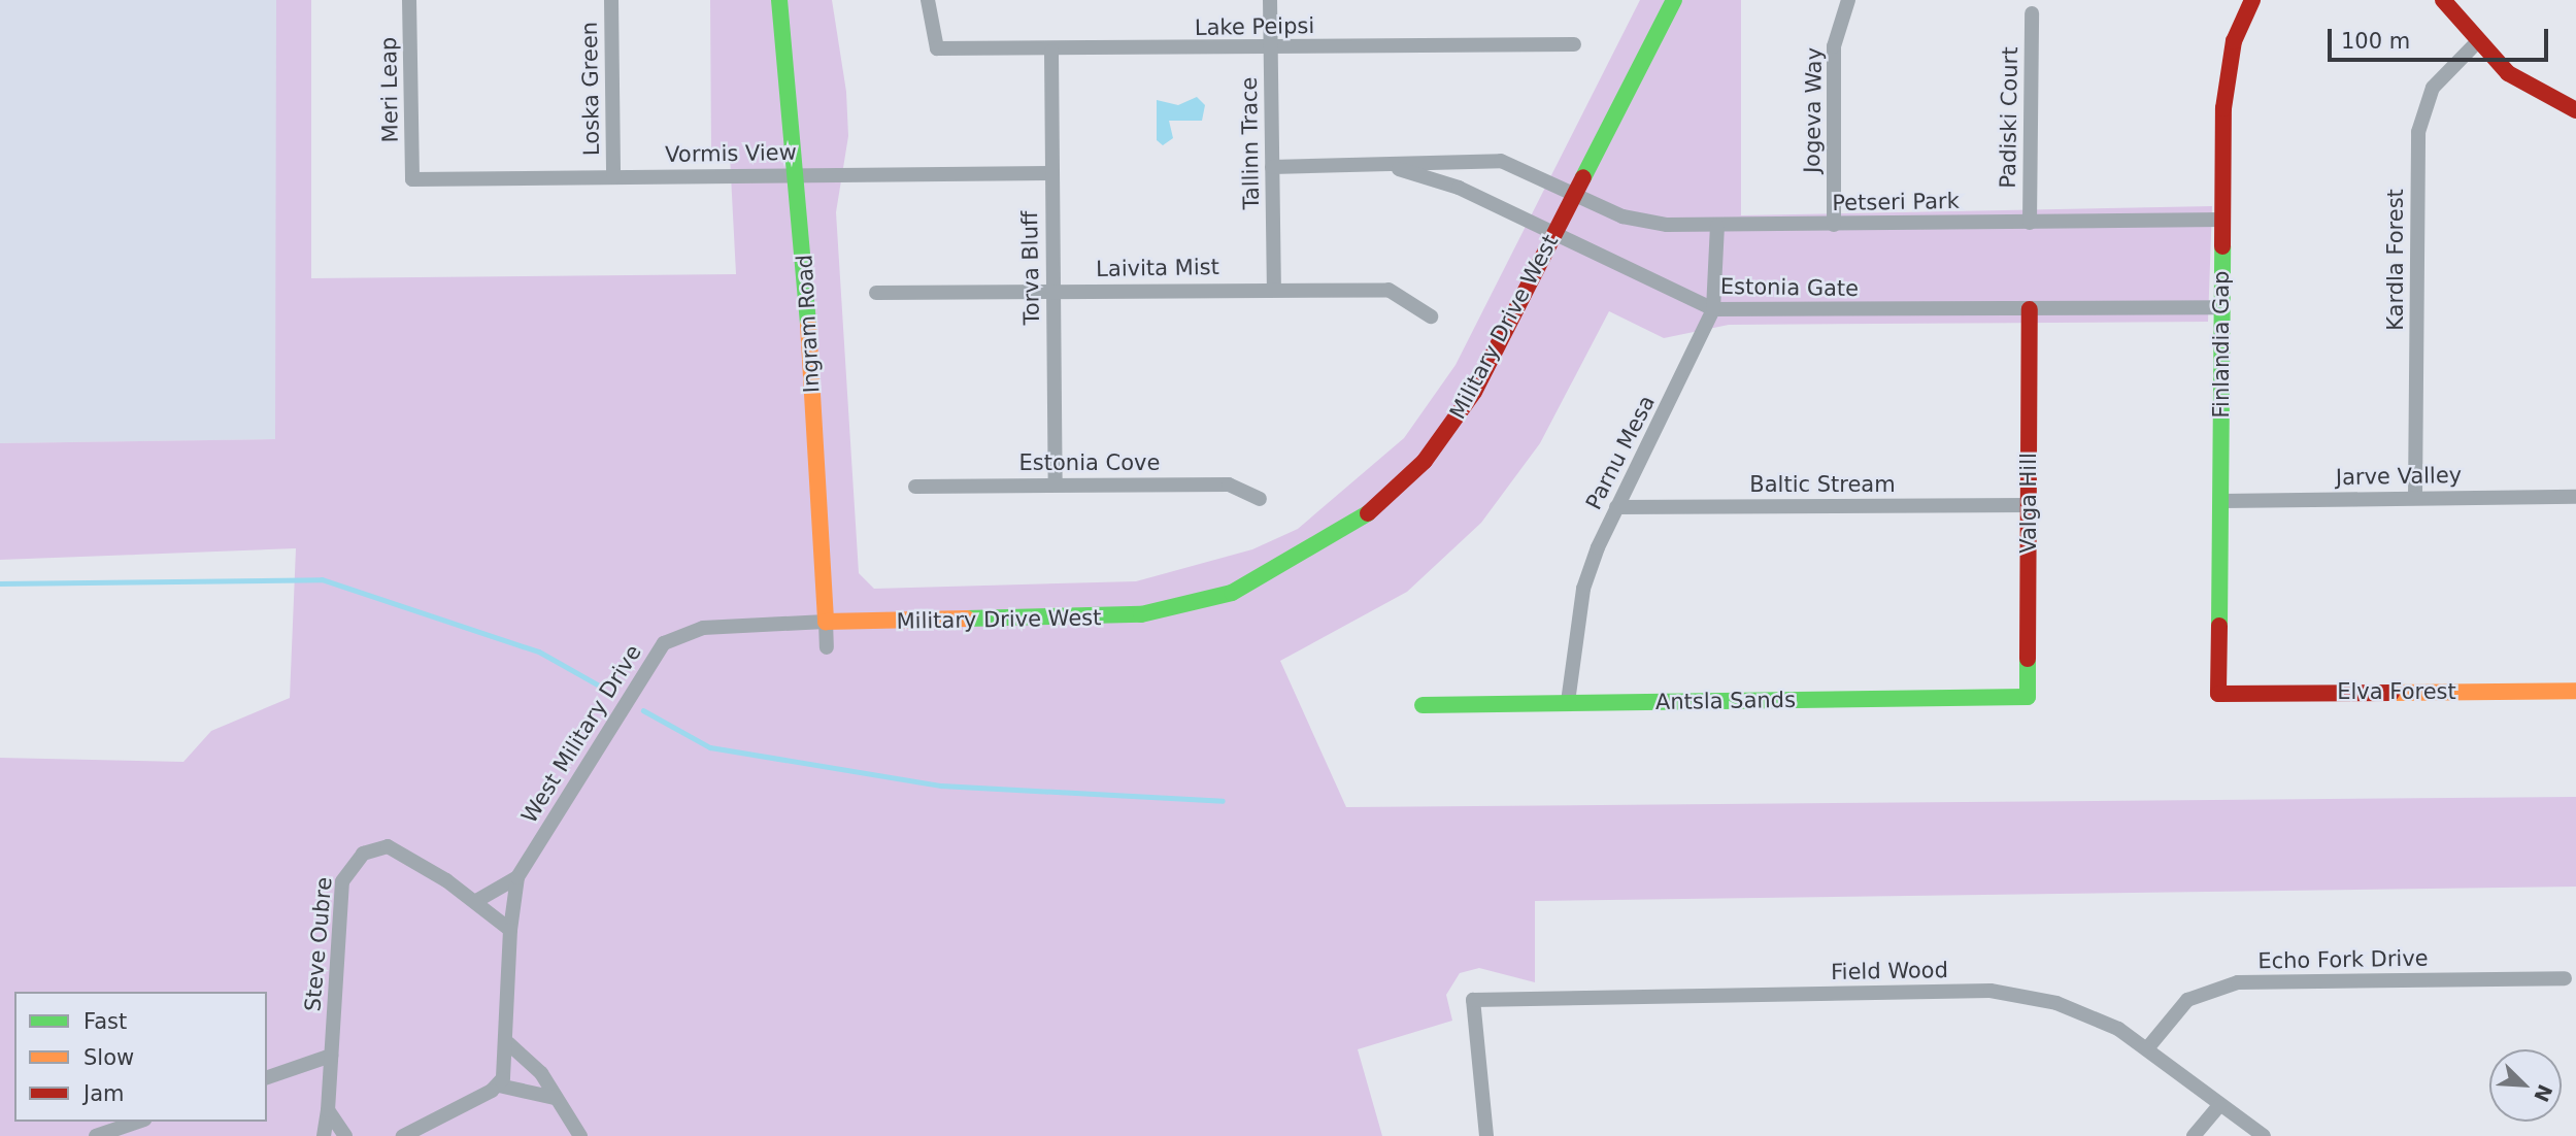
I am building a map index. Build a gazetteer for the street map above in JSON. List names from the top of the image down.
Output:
{
  "streets": {
    "street": [
      "Lake Peipsi",
      "Loska Green",
      "Meri Leap",
      "Jogeva Way",
      "Padiski Court",
      "Tallinn Trace",
      "Vormis View",
      "Petseri Park",
      "Kardla Forest",
      "Torva Bluff",
      "Laivita Mist",
      "Estonia Gate",
      "Ingram Road",
      "Military Drive West",
      "Finlandia Gap",
      "Parnu Mesa",
      "Estonia Cove",
      "Jarve Valley",
      "Baltic Stream",
      "Valga Hill",
      "Elva Forest",
      "Antsla Sands",
      "West Military Drive",
      "Steve Oubre",
      "Echo Fork Drive",
      "Field Wood"
    ]
  },
  "crossings": [
    ["Lake Peipsi", "Tallinn Trace"],
    ["Lake Peipsi", "Torva Bluff"],
    ["Loska Green", "Vormis View"],
    ["Meri Leap", "Vormis View"],
    ["Jogeva Way", "Petseri Park"],
    ["Padiski Court", "Petseri Park"],
    ["Tallinn Trace", "Laivita Mist"],
    ["Tallinn Trace", "Estonia Gate"],
    ["Vormis View", "Torva Bluff"],
    ["Vormis View", "Ingram Road"],
    ["Petseri Park", "Estonia Gate"],
    ["Petseri Park", "Military Drive West"],
    ["Petseri Park", "Finlandia Gap"],
    ["Petseri Park", "Parnu Mesa"],
    ["Kardla Forest", "Jarve Valley"],
    ["Torva Bluff", "Laivita Mist"],
    ["Torva Bluff", "Estonia Cove"],
    ["Estonia Gate", "Military Drive West"],
    ["Estonia Gate", "Finlandia Gap"],
    ["Estonia Gate", "Parnu Mesa"],
    ["Estonia Gate", "Valga Hill"],
    ["Ingram Road", "Military Drive West"],
    ["Ingram Road", "West Military Drive"],
    ["Military Drive West", "West Military Drive"],
    ["Finlandia Gap", "Jarve Valley"],
    ["Finlandia Gap", "Elva Forest"],
    ["Parnu Mesa", "Baltic Stream"],
    ["Parnu Mesa", "Antsla Sands"],
    ["Baltic Stream", "Valga Hill"],
    ["Valga Hill", "Antsla Sands"],
    ["West Military Drive", "Steve Oubre"],
    ["Echo Fork Drive", "Field Wood"]
  ],
  "legend": ["Fast", "Slow", "Jam"],
  "scale_bar": "100 m",
  "north": "bottom right"
}
